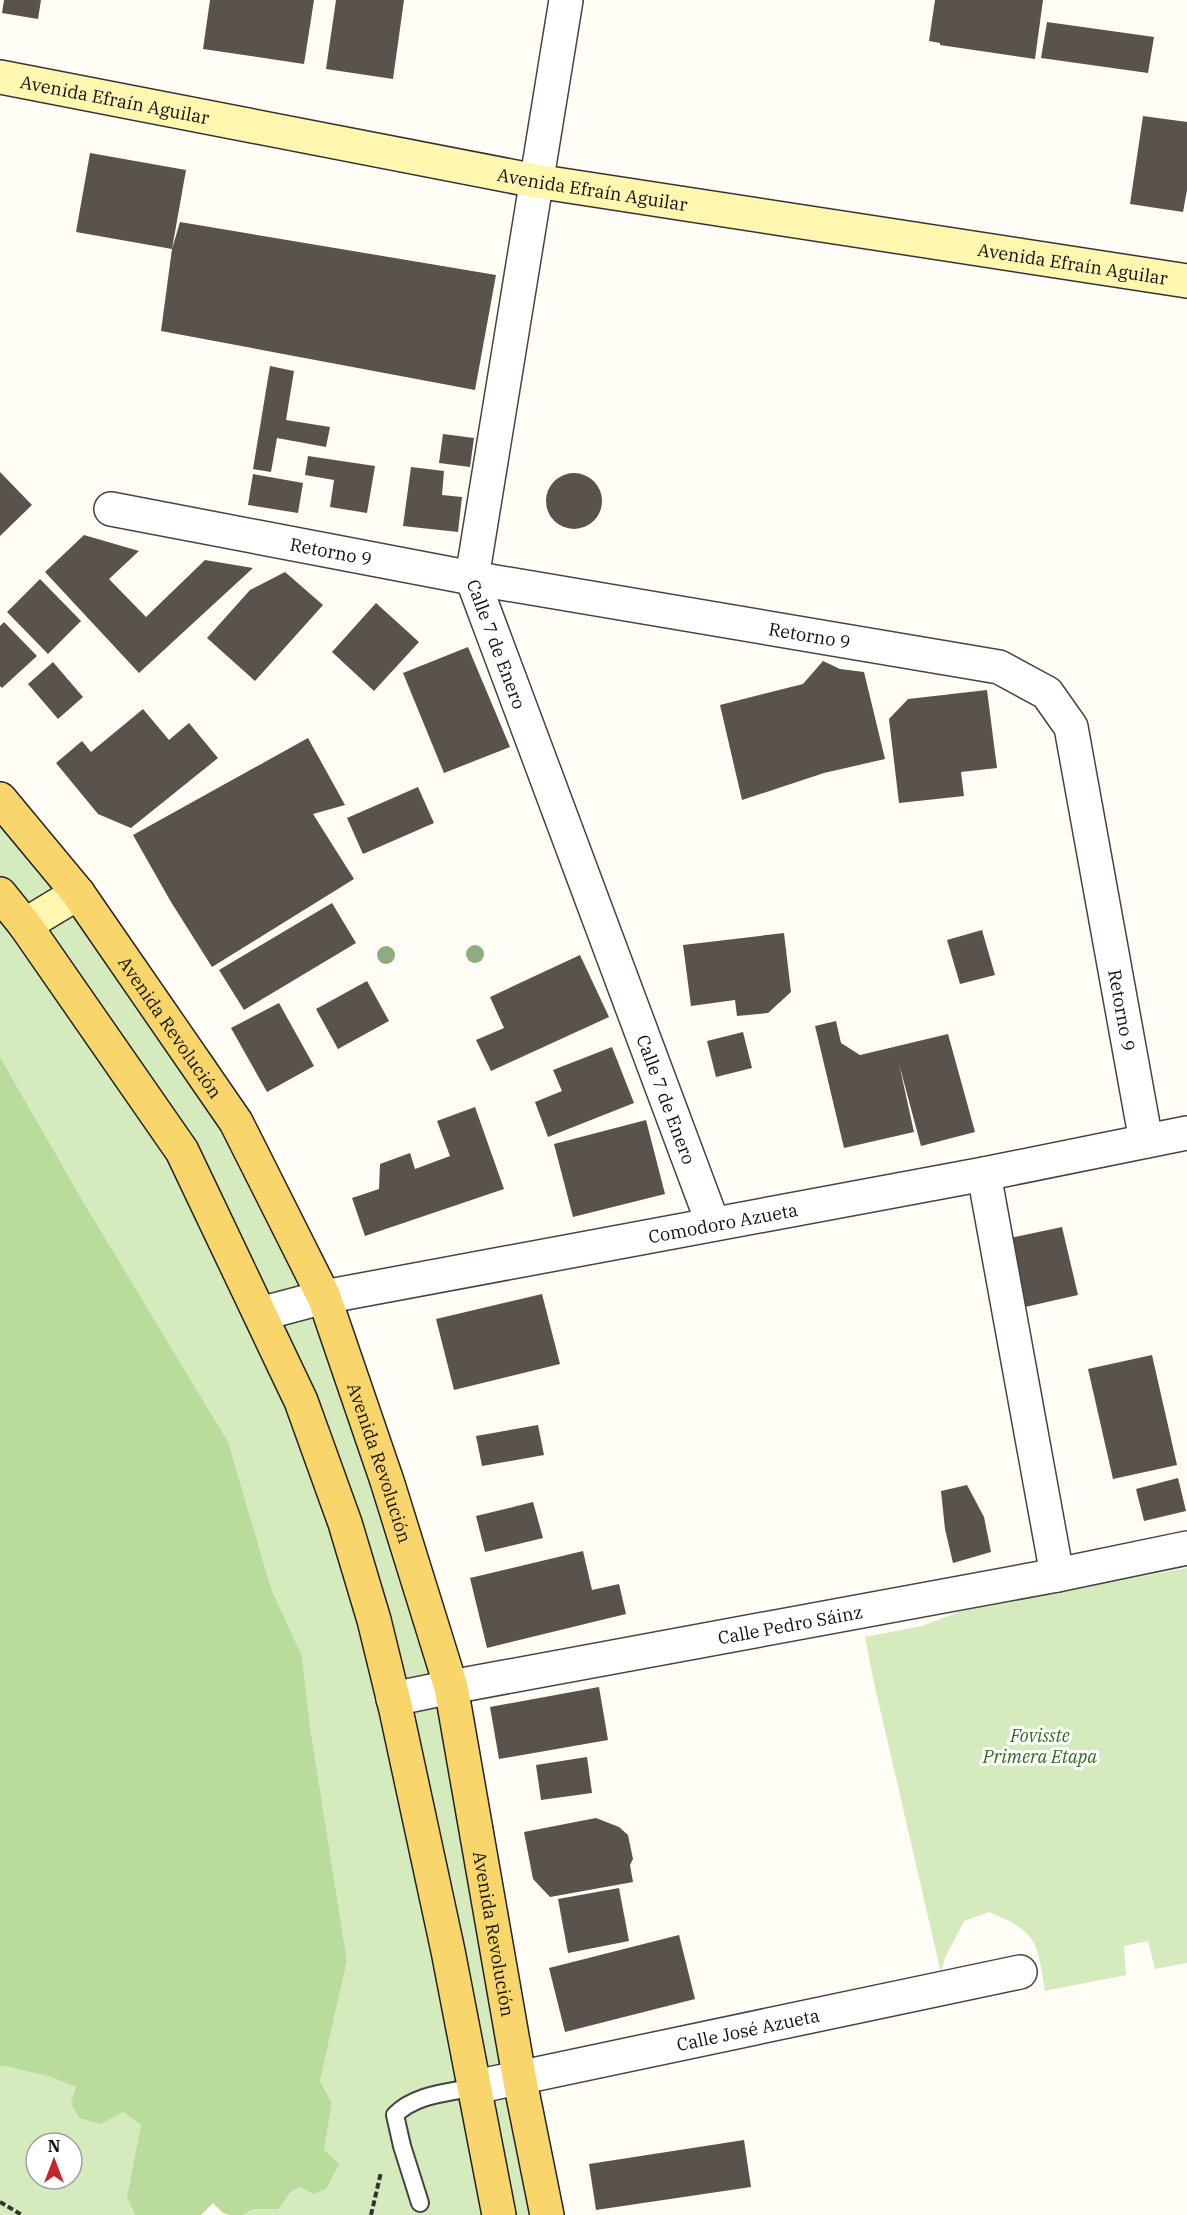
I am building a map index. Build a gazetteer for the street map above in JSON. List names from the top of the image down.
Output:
{
  "streets": {
    "main road": ["Avenida Efraín Aguilar", "Avenida Revolución"],
    "street": [
      "Retorno 9",
      "Calle 7 de Enero",
      "Comodoro Azueta",
      "Calle Pedro Sáinz",
      "Calle José Azueta"
    ]
  },
  "crossings": [
    ["Avenida Efraín Aguilar", "Calle 7 de Enero"],
    ["Retorno 9", "Calle 7 de Enero"],
    ["Retorno 9", "Comodoro Azueta"],
    ["Calle 7 de Enero", "Comodoro Azueta"],
    ["Avenida Revolución", "Comodoro Azueta"],
    ["Avenida Revolución", "Calle Pedro Sáinz"],
    ["Avenida Revolución", "Calle José Azueta"]
  ],
  "parks": ["Fovisste Primera Etapa"],
  "north": "top"
}
